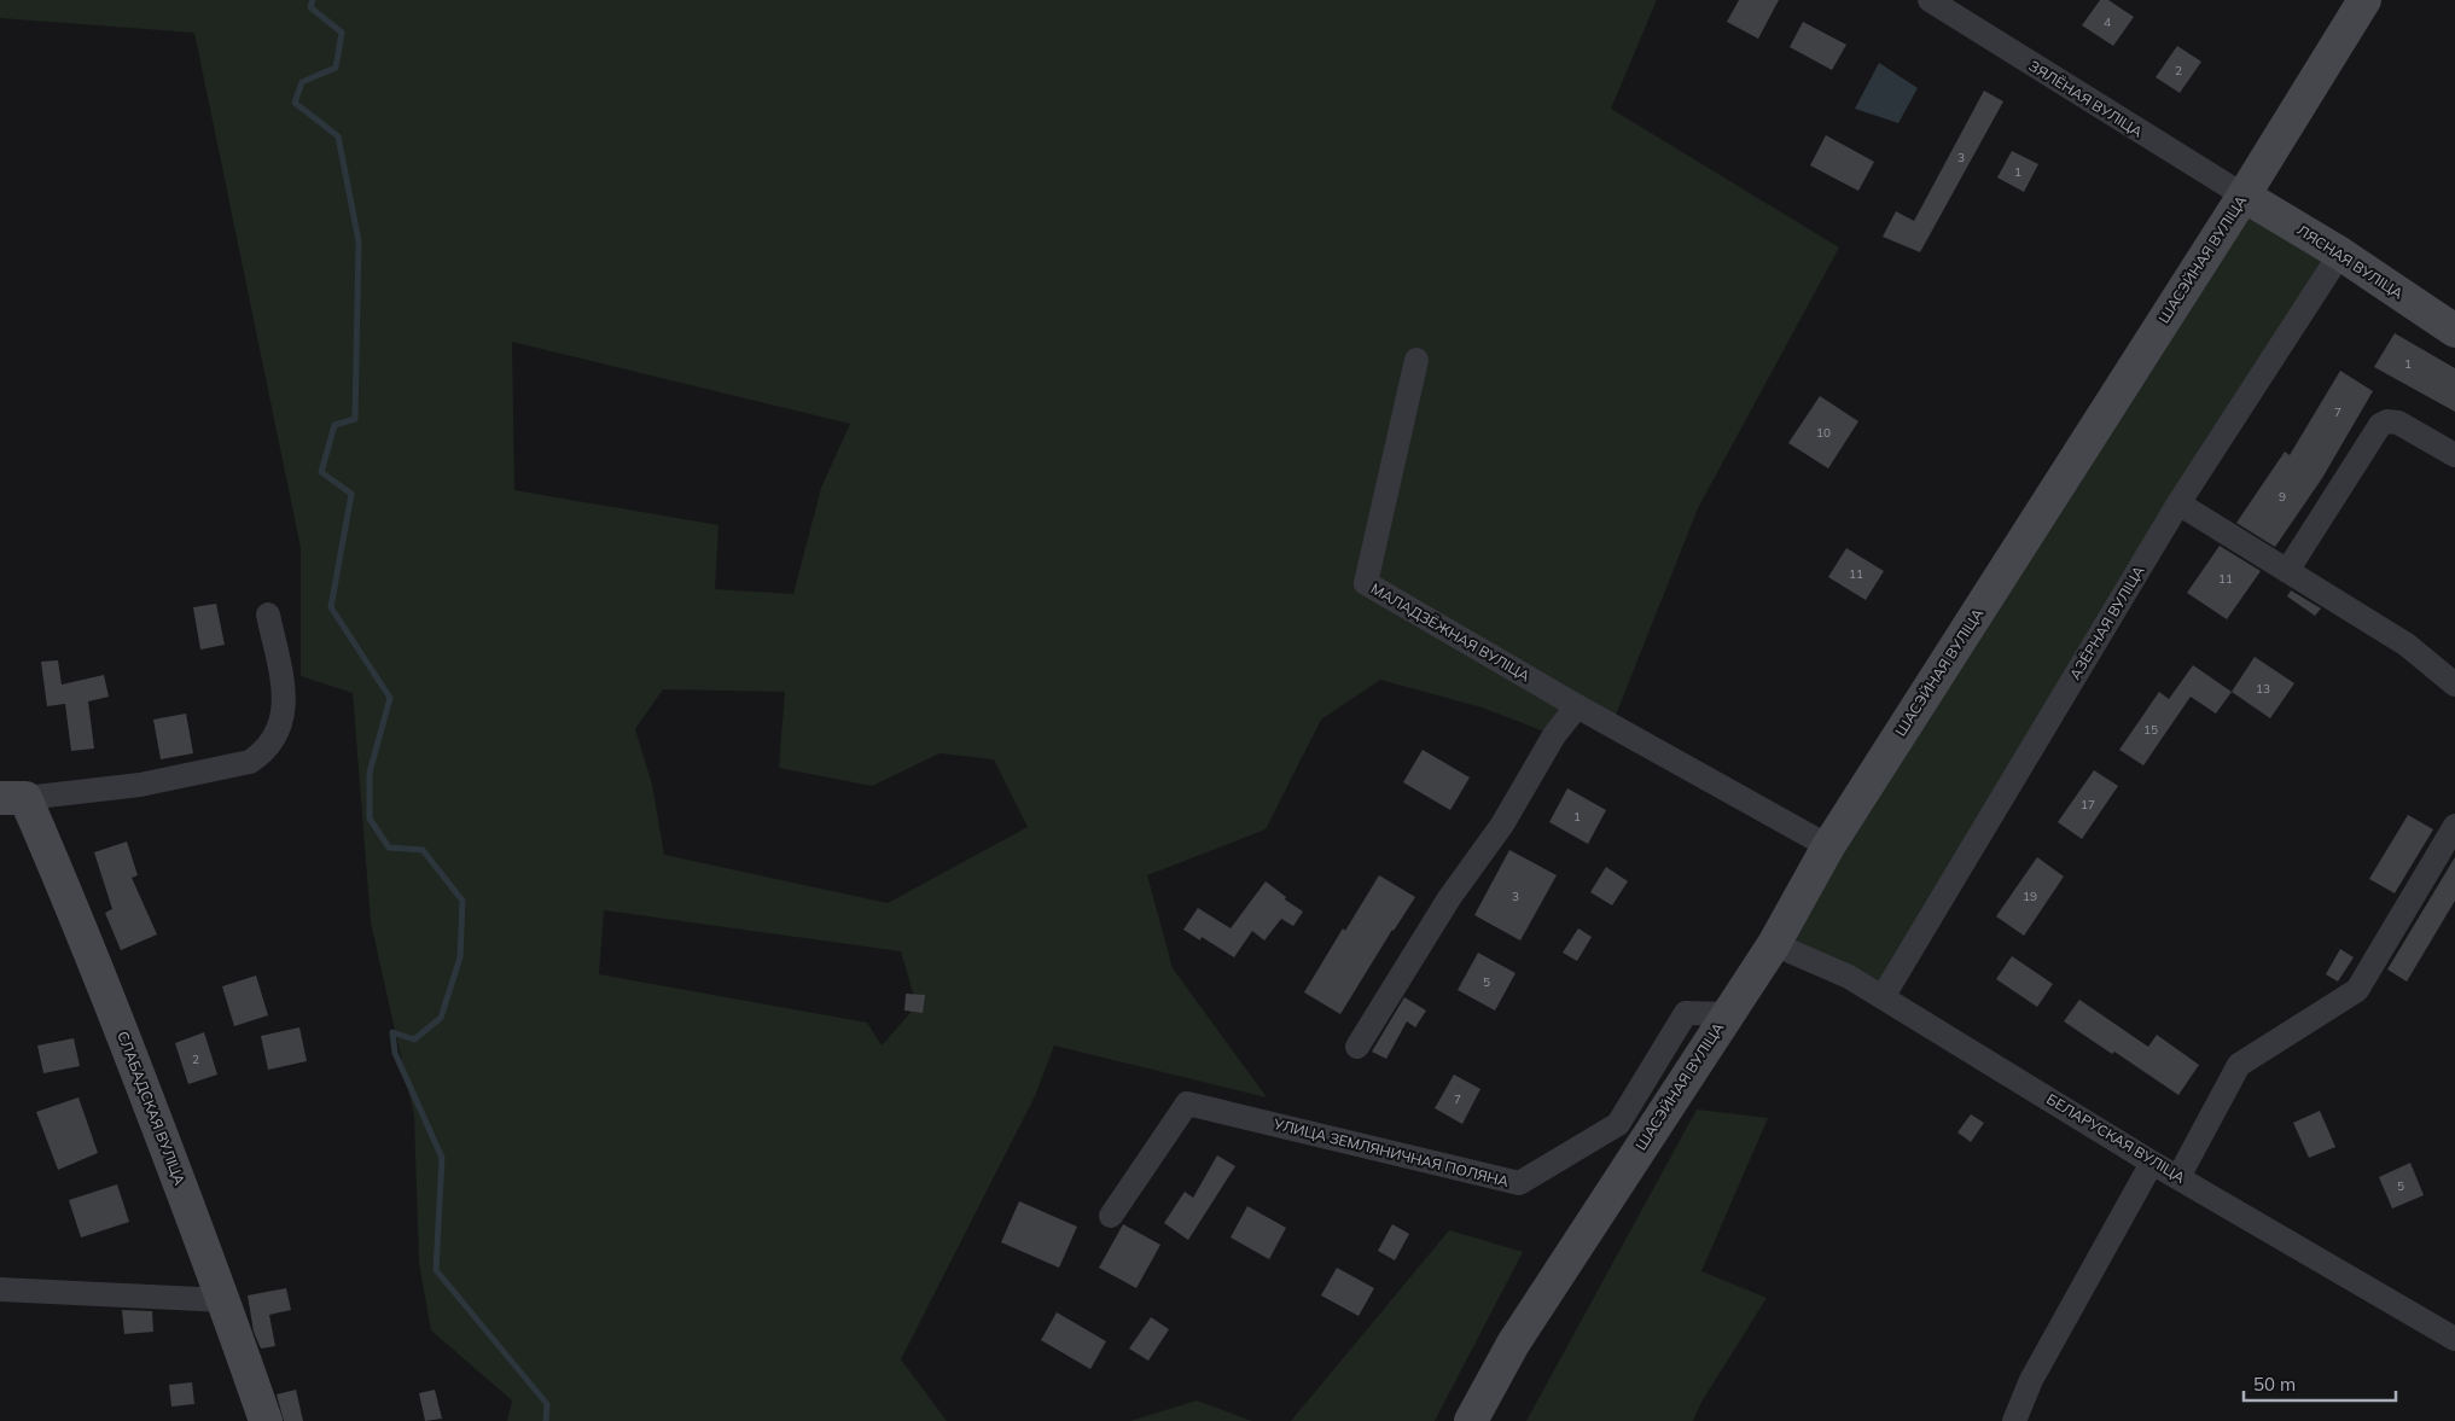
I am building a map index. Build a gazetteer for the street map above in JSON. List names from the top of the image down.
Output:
{
  "streets": {
    "main road": ["ШАСЭЙНАЯ ВУЛІЦА", "ЛЯСНАЯ ВУЛІЦА", "СЛАБАДСКАЯ ВУЛІЦА"],
    "street": [
      "ЗЯЛЁНАЯ ВУЛІЦА",
      "АЗЁРНАЯ ВУЛІЦА",
      "МАЛАДЗЁЖНАЯ ВУЛІЦА",
      "БЕЛАРУСКАЯ ВУЛІЦА",
      "УЛИЦА ЗЕМЛЯНИЧНАЯ ПОЛЯНА"
    ]
  },
  "crossings": [
    ["ЗЯЛЁНАЯ ВУЛІЦА", "ШАСЭЙНАЯ ВУЛІЦА"],
    ["ЗЯЛЁНАЯ ВУЛІЦА", "ЛЯСНАЯ ВУЛІЦА"],
    ["ШАСЭЙНАЯ ВУЛІЦА", "ЛЯСНАЯ ВУЛІЦА"],
    ["ШАСЭЙНАЯ ВУЛІЦА", "МАЛАДЗЁЖНАЯ ВУЛІЦА"],
    ["ШАСЭЙНАЯ ВУЛІЦА", "БЕЛАРУСКАЯ ВУЛІЦА"],
    ["ШАСЭЙНАЯ ВУЛІЦА", "УЛИЦА ЗЕМЛЯНИЧНАЯ ПОЛЯНА"],
    ["ЛЯСНАЯ ВУЛІЦА", "АЗЁРНАЯ ВУЛІЦА"],
    ["АЗЁРНАЯ ВУЛІЦА", "БЕЛАРУСКАЯ ВУЛІЦА"]
  ],
  "house_numbers": [
    "4",
    "2",
    "3",
    "1",
    "1",
    "7",
    "10",
    "9",
    "11",
    "11",
    "13",
    "15",
    "17",
    "1",
    "3",
    "19",
    "5",
    "2",
    "7",
    "5"
  ],
  "scale_bar": "50 m"
}
